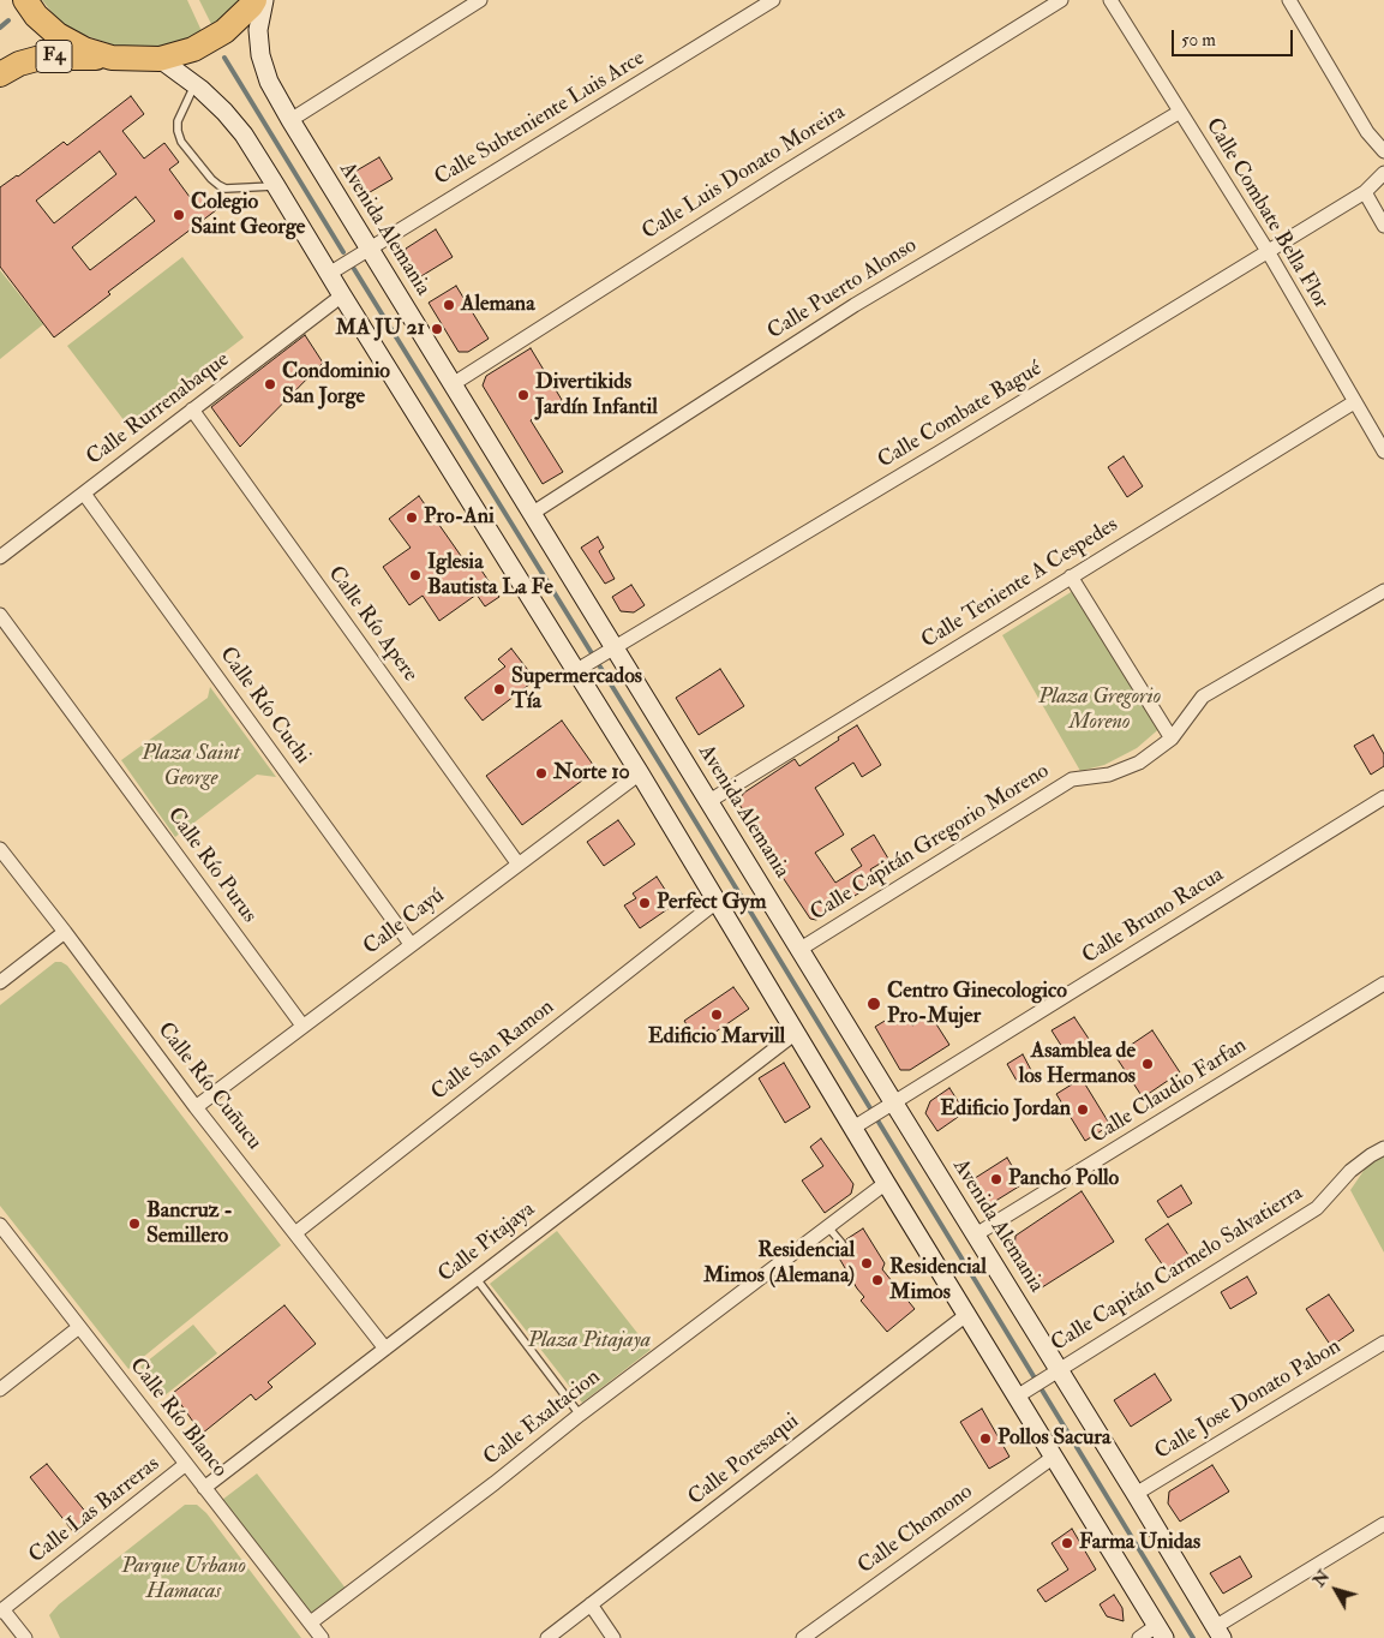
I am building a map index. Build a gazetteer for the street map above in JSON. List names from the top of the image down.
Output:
{
  "streets": {
    "highway": ["F4"],
    "main road": ["Avenida Alemania"],
    "street": [
      "Calle Subteniente Luis Arce",
      "Calle Luis Donato Moreira",
      "Calle Combate Bella Flor",
      "Calle Puerto Alonso",
      "Calle Rurrenabaque",
      "Calle Combate Bagué",
      "Calle Teniente A Cespedes",
      "Calle Río Apere",
      "Calle Río Cuchi",
      "Calle Capitán Gregorio Moreno",
      "Calle Río Purus",
      "Calle Bruno Racua",
      "Calle Cayú",
      "Calle San Ramon",
      "Calle Río Cuñucu",
      "Calle Claudio Farfan",
      "Calle Pitajaya",
      "Calle Capitán Carmelo Salvatierra",
      "Calle Jose Donato Pabon",
      "Calle Río Blanco",
      "Calle Exaltacion",
      "Calle Poresaqui",
      "Calle Las Barreras",
      "Calle Chomono"
    ]
  },
  "crossings": [
    ["Calle Subteniente Luis Arce", "Avenida Alemania"],
    ["Calle Luis Donato Moreira", "Avenida Alemania"],
    ["Calle Combate Bella Flor", "Calle Puerto Alonso"],
    ["Calle Combate Bella Flor", "Calle Combate Bagué"],
    ["Calle Combate Bella Flor", "Calle Teniente A Cespedes"],
    ["Avenida Alemania", "Calle Puerto Alonso"],
    ["Avenida Alemania", "Calle Combate Bagué"],
    ["Avenida Alemania", "Calle Teniente A Cespedes"],
    ["Avenida Alemania", "Calle Capitán Gregorio Moreno"],
    ["Avenida Alemania", "Calle Bruno Racua"],
    ["Avenida Alemania", "Calle Claudio Farfan"],
    ["Avenida Alemania", "Calle Capitán Carmelo Salvatierra"],
    ["Avenida Alemania", "Calle Jose Donato Pabon"],
    ["Calle Rurrenabaque", "Calle Río Apere"],
    ["Calle Rurrenabaque", "Calle Río Cuchi"],
    ["Calle Río Apere", "Calle Cayú"],
    ["Calle Río Cuchi", "Calle Cayú"],
    ["Calle Río Purus", "Calle Cayú"],
    ["Calle Cayú", "Calle Río Cuñucu"],
    ["Calle San Ramon", "Calle Río Cuñucu"],
    ["Calle Río Cuñucu", "Calle Pitajaya"],
    ["Calle Pitajaya", "Calle Río Blanco"],
    ["Calle Río Blanco", "Calle Exaltacion"],
    ["Calle Río Blanco", "Calle Las Barreras"]
  ],
  "parks": [
    "Plaza Gregorio Moreno",
    "Plaza Saint George",
    "Plaza Pitajaya",
    "Parque Urbano Hamacas"
  ],
  "places": [
    "Colegio Saint George",
    "Alemana",
    "MA JU 21",
    "Condominio San Jorge",
    "Divertikids Jardín Infantil",
    "Pro-Ani",
    "Iglesia Bautista La Fe",
    "Supermercados Tía",
    "Norte 10",
    "Perfect Gym",
    "Centro Ginecologico Pro-Mujer",
    "Edificio Marvill",
    "Asamblea de los Hermanos",
    "Edificio Jordan",
    "Pancho Pollo",
    "Bancruz - Semillero",
    "Residencial Mimos (Alemana)",
    "Residencial Mimos",
    "Pollos Sacura",
    "Farma Unidas"
  ],
  "scale_bar": "50 m",
  "north": "top left"
}
